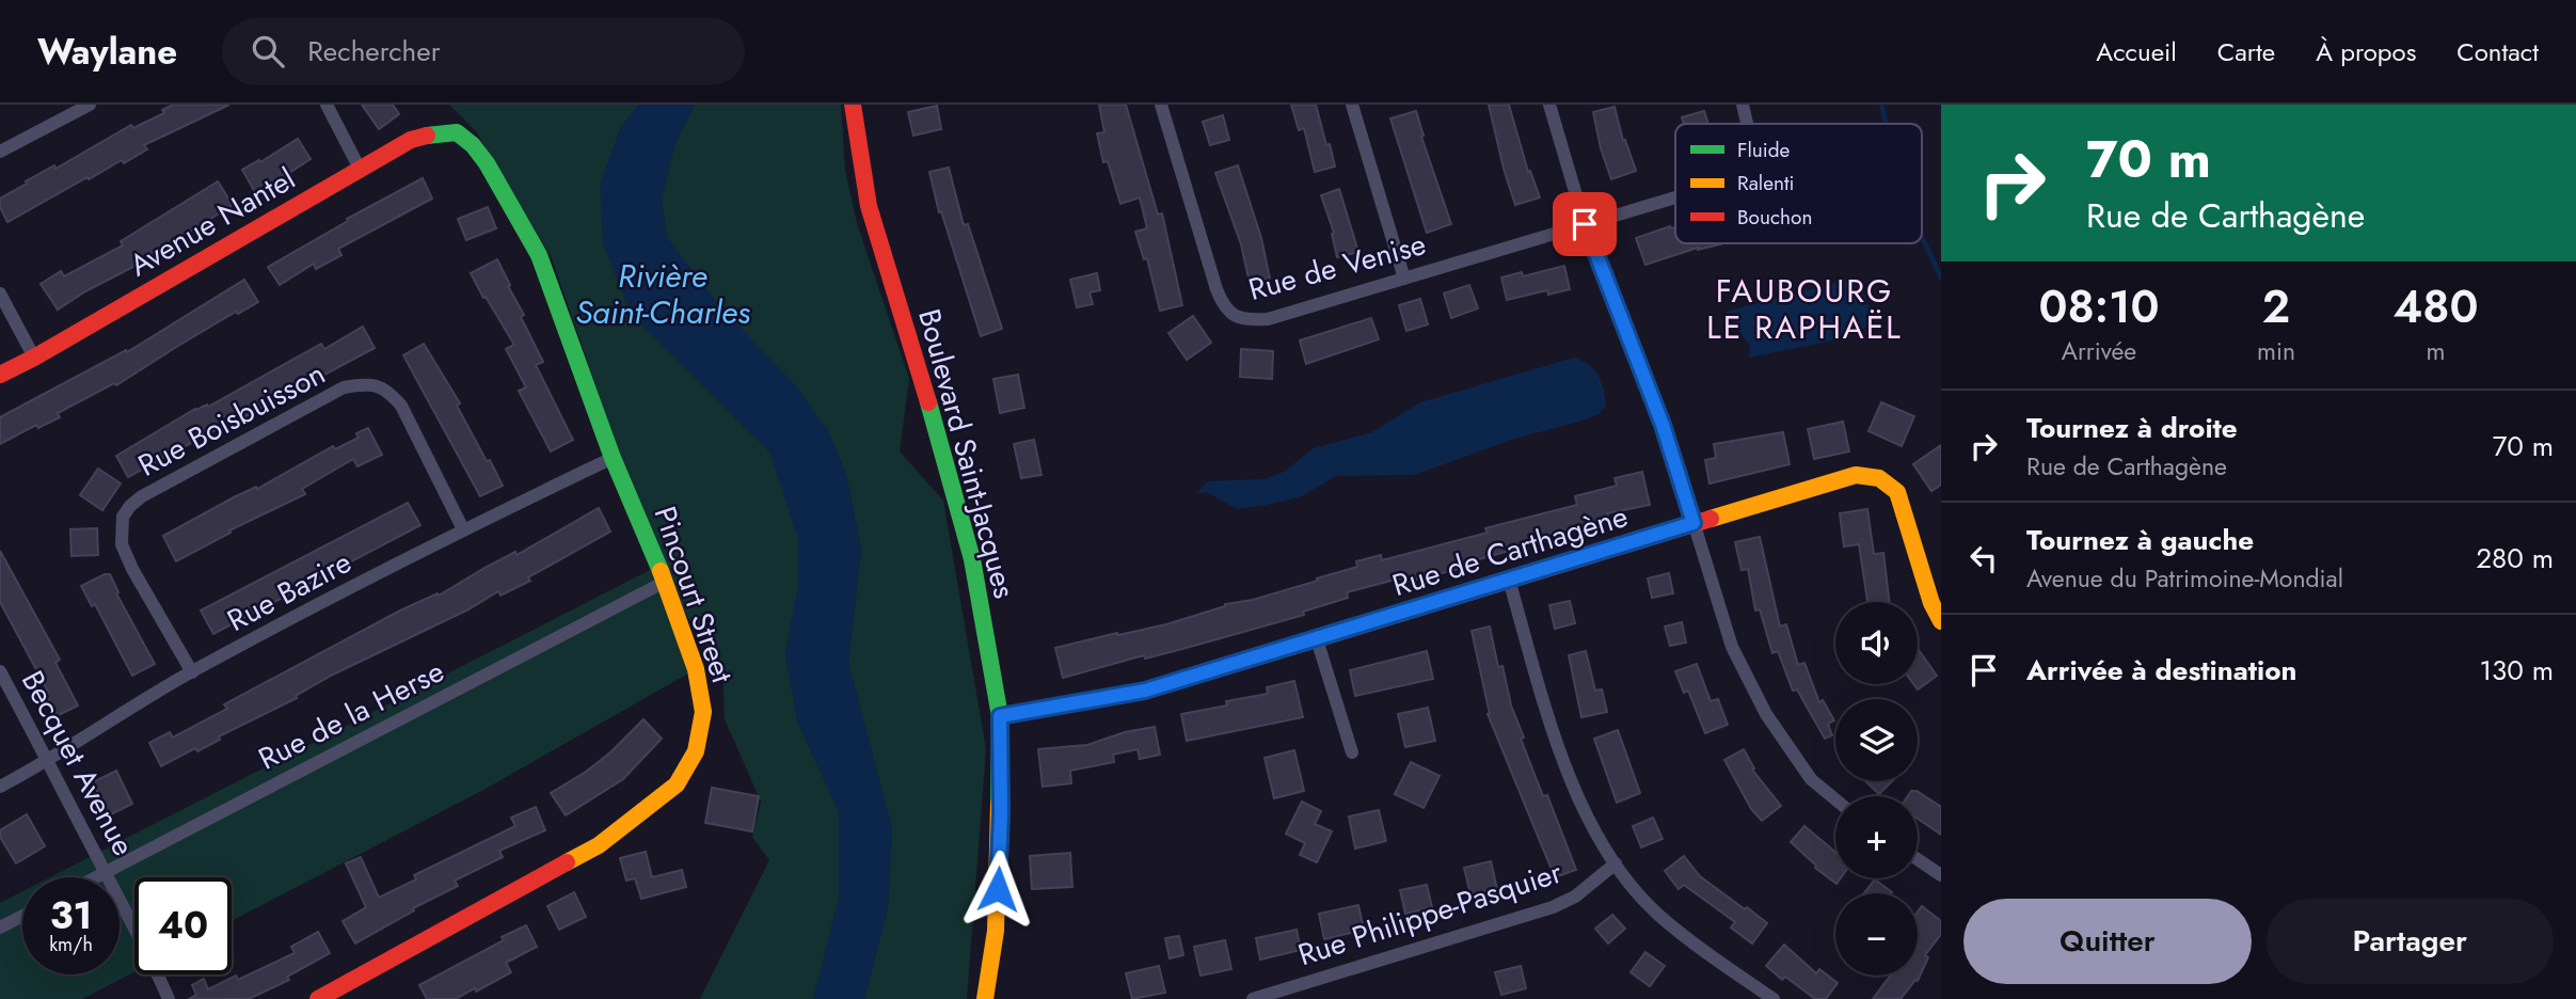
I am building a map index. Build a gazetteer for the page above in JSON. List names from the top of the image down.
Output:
{
  "streets": {
    "street": [
      "Avenue Nantel",
      "Rue de Venise",
      "Rue Boisbuisson",
      "Boulevard Saint-Jacques",
      "Rue de Carthagène",
      "Rue Bazire",
      "Pincourt Street",
      "Rue de la Herse",
      "Becquet Avenue",
      "Rue Philippe-Pasquier"
    ]
  },
  "crossings": [
    ["Avenue Nantel", "Pincourt Street"],
    ["Rue Boisbuisson", "Rue Bazire"],
    ["Boulevard Saint-Jacques", "Rue de Carthagène"],
    ["Rue Bazire", "Pincourt Street"],
    ["Rue Bazire", "Becquet Avenue"],
    ["Pincourt Street", "Rue de la Herse"],
    ["Rue de la Herse", "Becquet Avenue"]
  ],
  "districts": ["FAUBOURG LE RAPHAËL"],
  "water": ["Rivière Saint-Charles"],
  "legend": ["Fluide", "Ralenti", "Bouchon"],
  "page": {
    "header": "Waylane",
    "search": "Rechercher",
    "nav": [
      "Accueil",
      "Carte",
      "À propos",
      "Contact"
    ],
    "turn": ["70 m", "Rue de Carthagène"],
    "eta": [
      "08:10",
      "Arrivée",
      "2",
      "min",
      "480",
      "m"
    ],
    "list": [
      {
        "name": "Tournez à droite",
        "note": "Rue de Carthagène",
        "value": "70 m"
      },
      {
        "name": "Tournez à gauche",
        "note": "Avenue du Patrimoine-Mondial",
        "value": "280 m"
      },
      {
        "name": "Arrivée à destination",
        "value": "130 m"
      }
    ],
    "map_buttons": ["+", "−"],
    "speed": "31 km/h",
    "limit": "40",
    "buttons": ["Quitter", "Partager"]
  }
}
